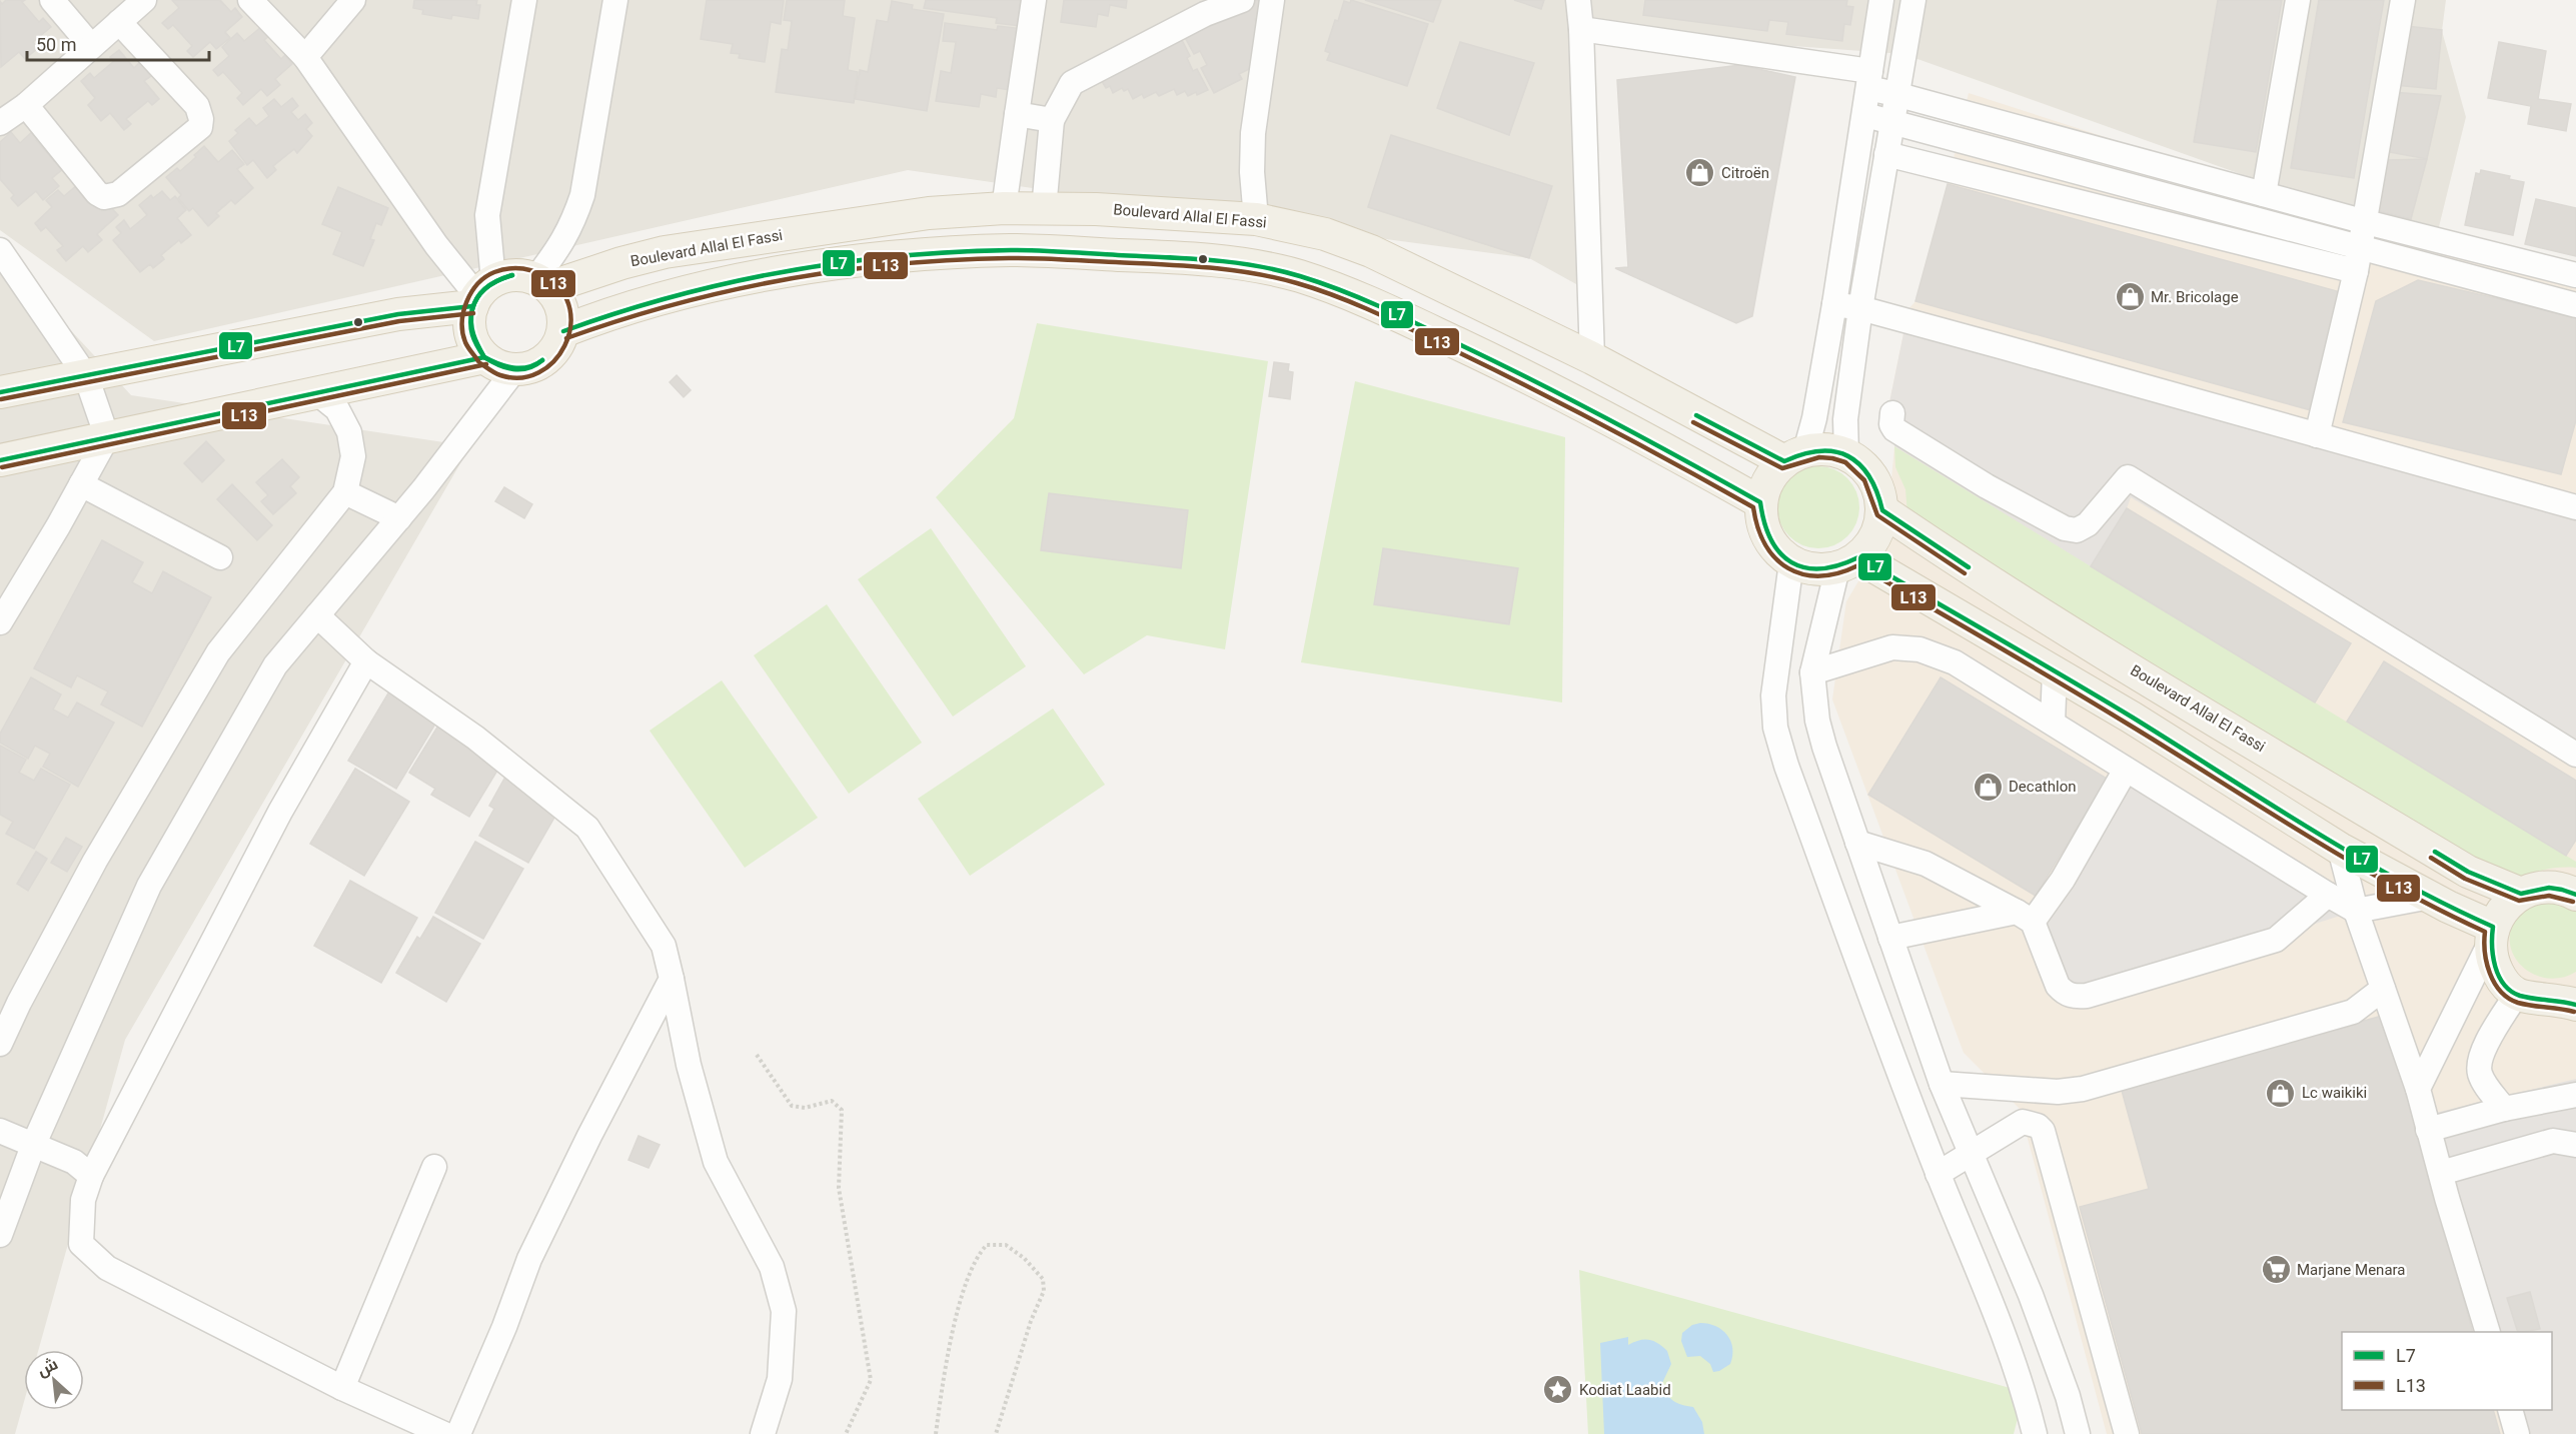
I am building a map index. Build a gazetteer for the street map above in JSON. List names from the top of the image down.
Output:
{
  "streets": {
    "main road": ["Boulevard Allal El Fassi"]
  },
  "places": {
    "shop": [
      "Citroën",
      "Mr. Bricolage",
      "Decathlon",
      "Lc waikiki"
    ],
    "supermarket": ["Marjane Menara"],
    "place": ["Kodiat Laabid"]
  },
  "lines": ["transit line L7", "transit line L13"],
  "legend": ["L7", "L13"],
  "scale_bar": "50 m",
  "north": "top left"
}
